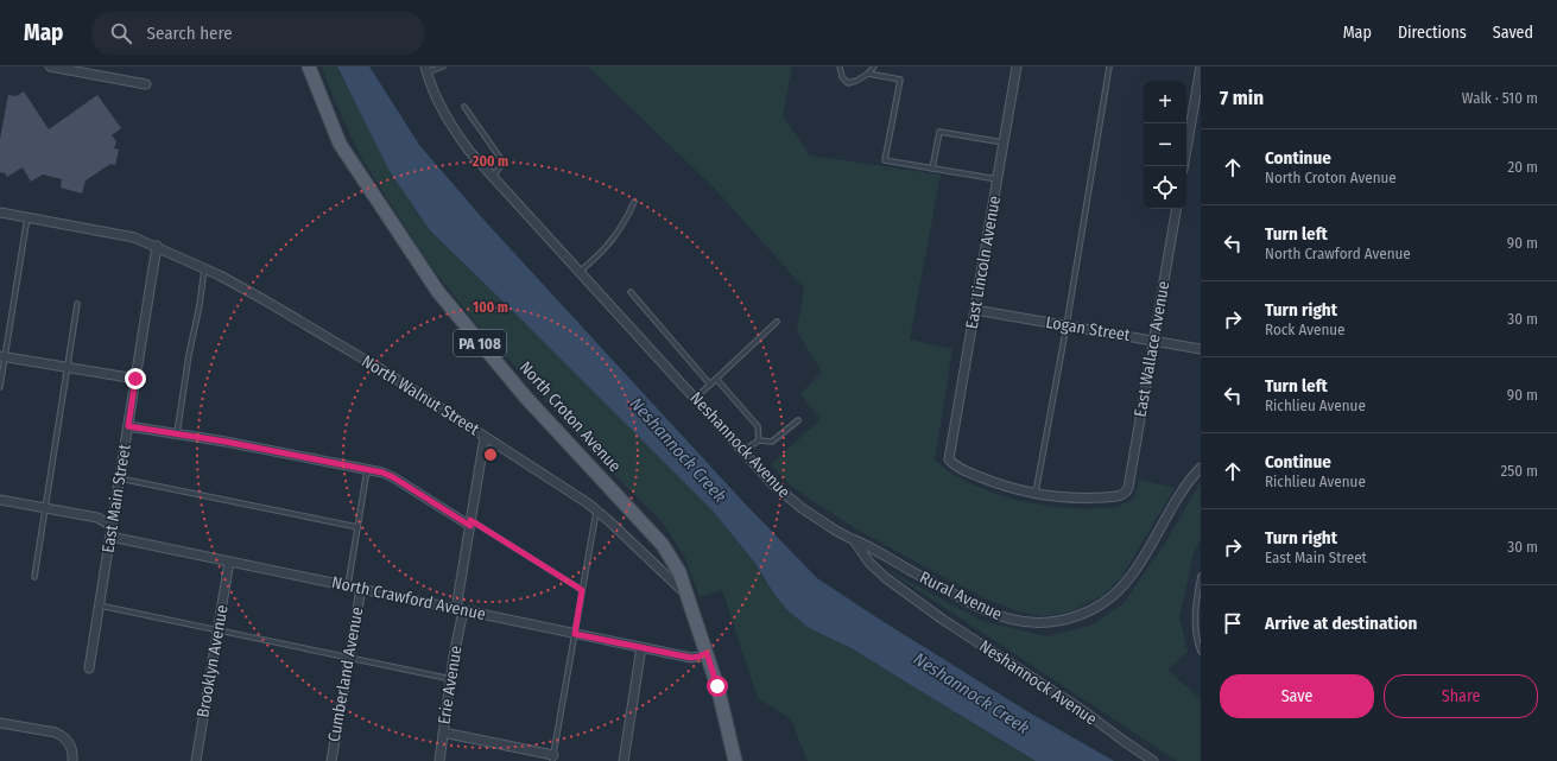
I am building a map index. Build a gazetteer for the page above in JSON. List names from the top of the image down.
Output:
{
  "streets": {
    "main road": ["PA 108", "North Croton Avenue"],
    "street": [
      "East Lincoln Avenue",
      "Logan Street",
      "East Wallace Avenue",
      "North Walnut Street",
      "Neshannock Avenue",
      "East Main Street",
      "Rural Avenue",
      "North Crawford Avenue",
      "Brooklyn Avenue",
      "Cumberland Avenue",
      "Erie Avenue"
    ]
  },
  "crossings": [
    ["East Lincoln Avenue", "Logan Street"],
    ["East Lincoln Avenue", "East Wallace Avenue"],
    ["Logan Street", "East Wallace Avenue"],
    ["North Walnut Street", "North Croton Avenue"],
    ["North Walnut Street", "East Main Street"],
    ["North Walnut Street", "Erie Avenue"],
    ["North Croton Avenue", "North Crawford Avenue"],
    ["Neshannock Avenue", "Rural Avenue"],
    ["East Main Street", "North Crawford Avenue"],
    ["North Crawford Avenue", "Brooklyn Avenue"],
    ["North Crawford Avenue", "Cumberland Avenue"],
    ["North Crawford Avenue", "Erie Avenue"]
  ],
  "water": ["Neshannock Creek"],
  "page": {
    "header": "Map",
    "search": "Search here",
    "nav": ["Map", "Directions", "Saved"],
    "heading": ["7 min", "Walk · 510 m"],
    "map_buttons": ["+", "−"],
    "list": [
      ["Continue", "North Croton Avenue", "20 m"],
      ["Turn left", "North Crawford Avenue", "90 m"],
      ["Turn right", "Rock Avenue", "30 m"],
      ["Turn left", "Richlieu Avenue", "90 m"],
      ["Continue", "Richlieu Avenue", "250 m"],
      ["Turn right", "East Main Street", "30 m"],
      "Arrive at destination"
    ],
    "buttons": ["Save", "Share"]
  },
  "rings": ["200 m", "100 m"]
}
